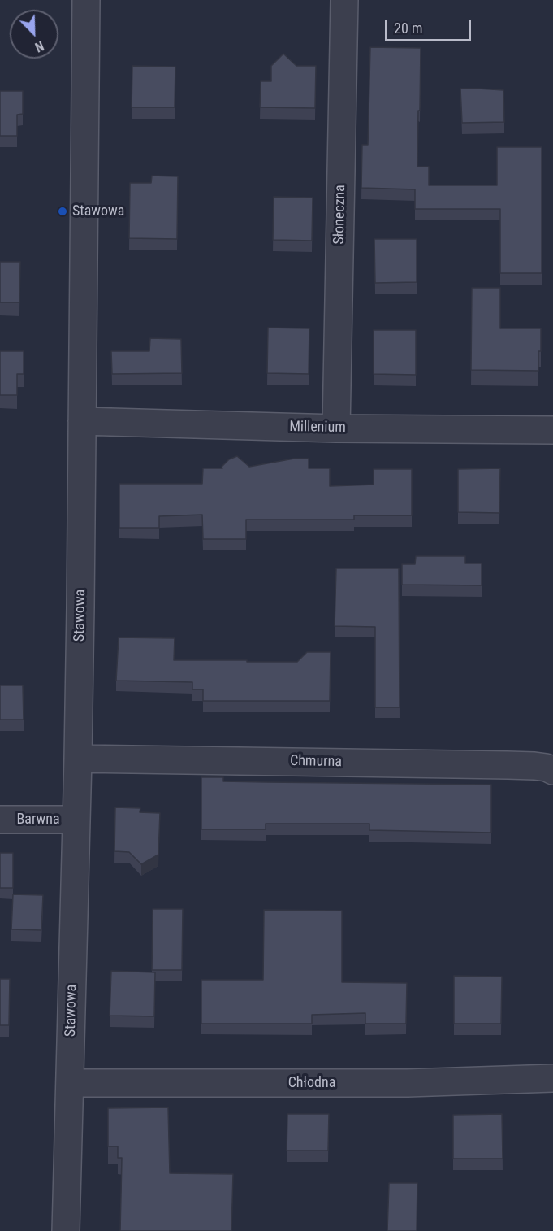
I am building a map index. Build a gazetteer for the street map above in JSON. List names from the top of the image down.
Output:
{
  "streets": {
    "street": [
      "Słoneczna",
      "Millenium",
      "Stawowa",
      "Chmurna",
      "Barwna",
      "Chłodna"
    ]
  },
  "crossings": [
    ["Słoneczna", "Millenium"],
    ["Millenium", "Stawowa"],
    ["Stawowa", "Chmurna"],
    ["Stawowa", "Barwna"],
    ["Stawowa", "Chłodna"]
  ],
  "places": ["Stawowa"],
  "scale_bar": "20 m",
  "north": "bottom right"
}
